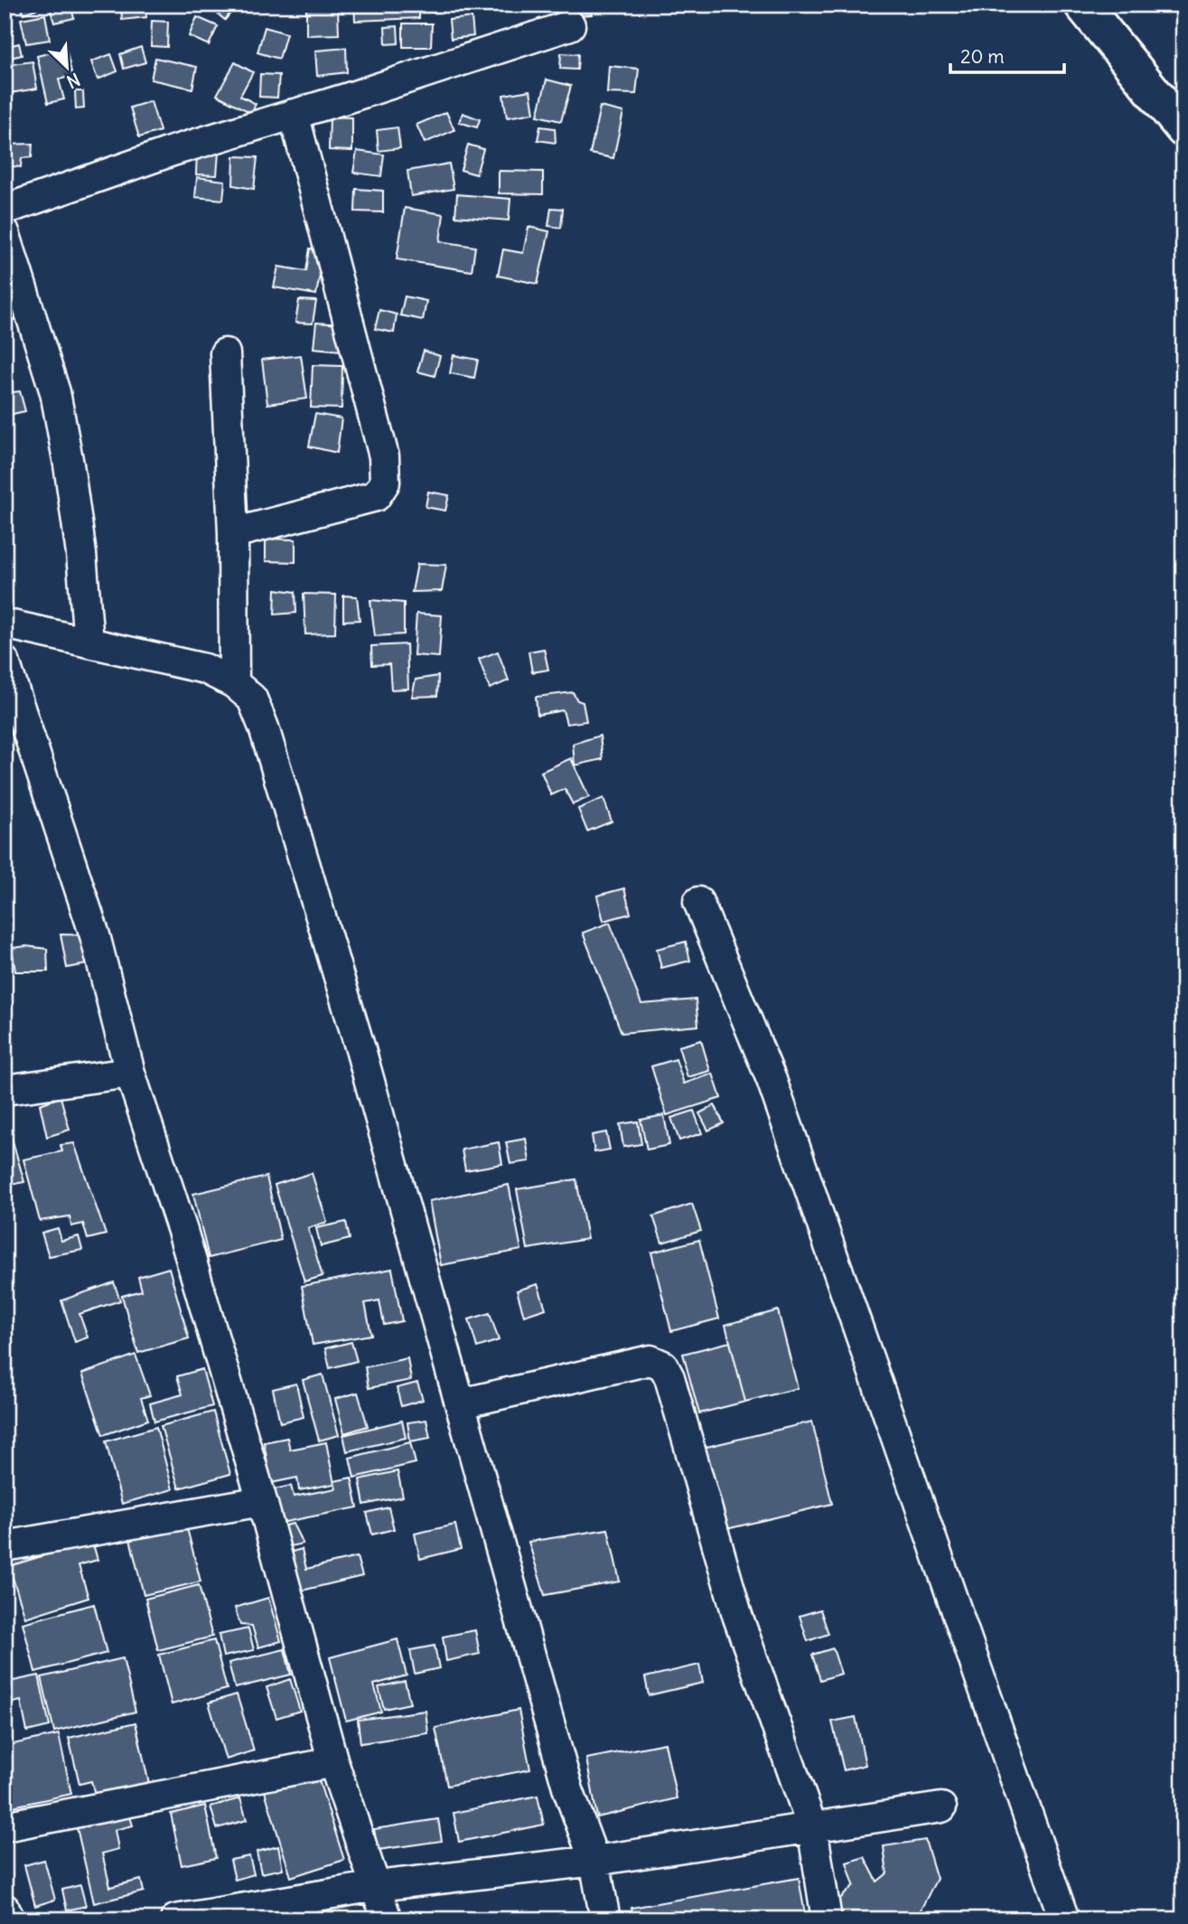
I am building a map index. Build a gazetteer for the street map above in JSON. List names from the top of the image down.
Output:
{
  "scale_bar": "20 m",
  "north": "bottom right"
}
